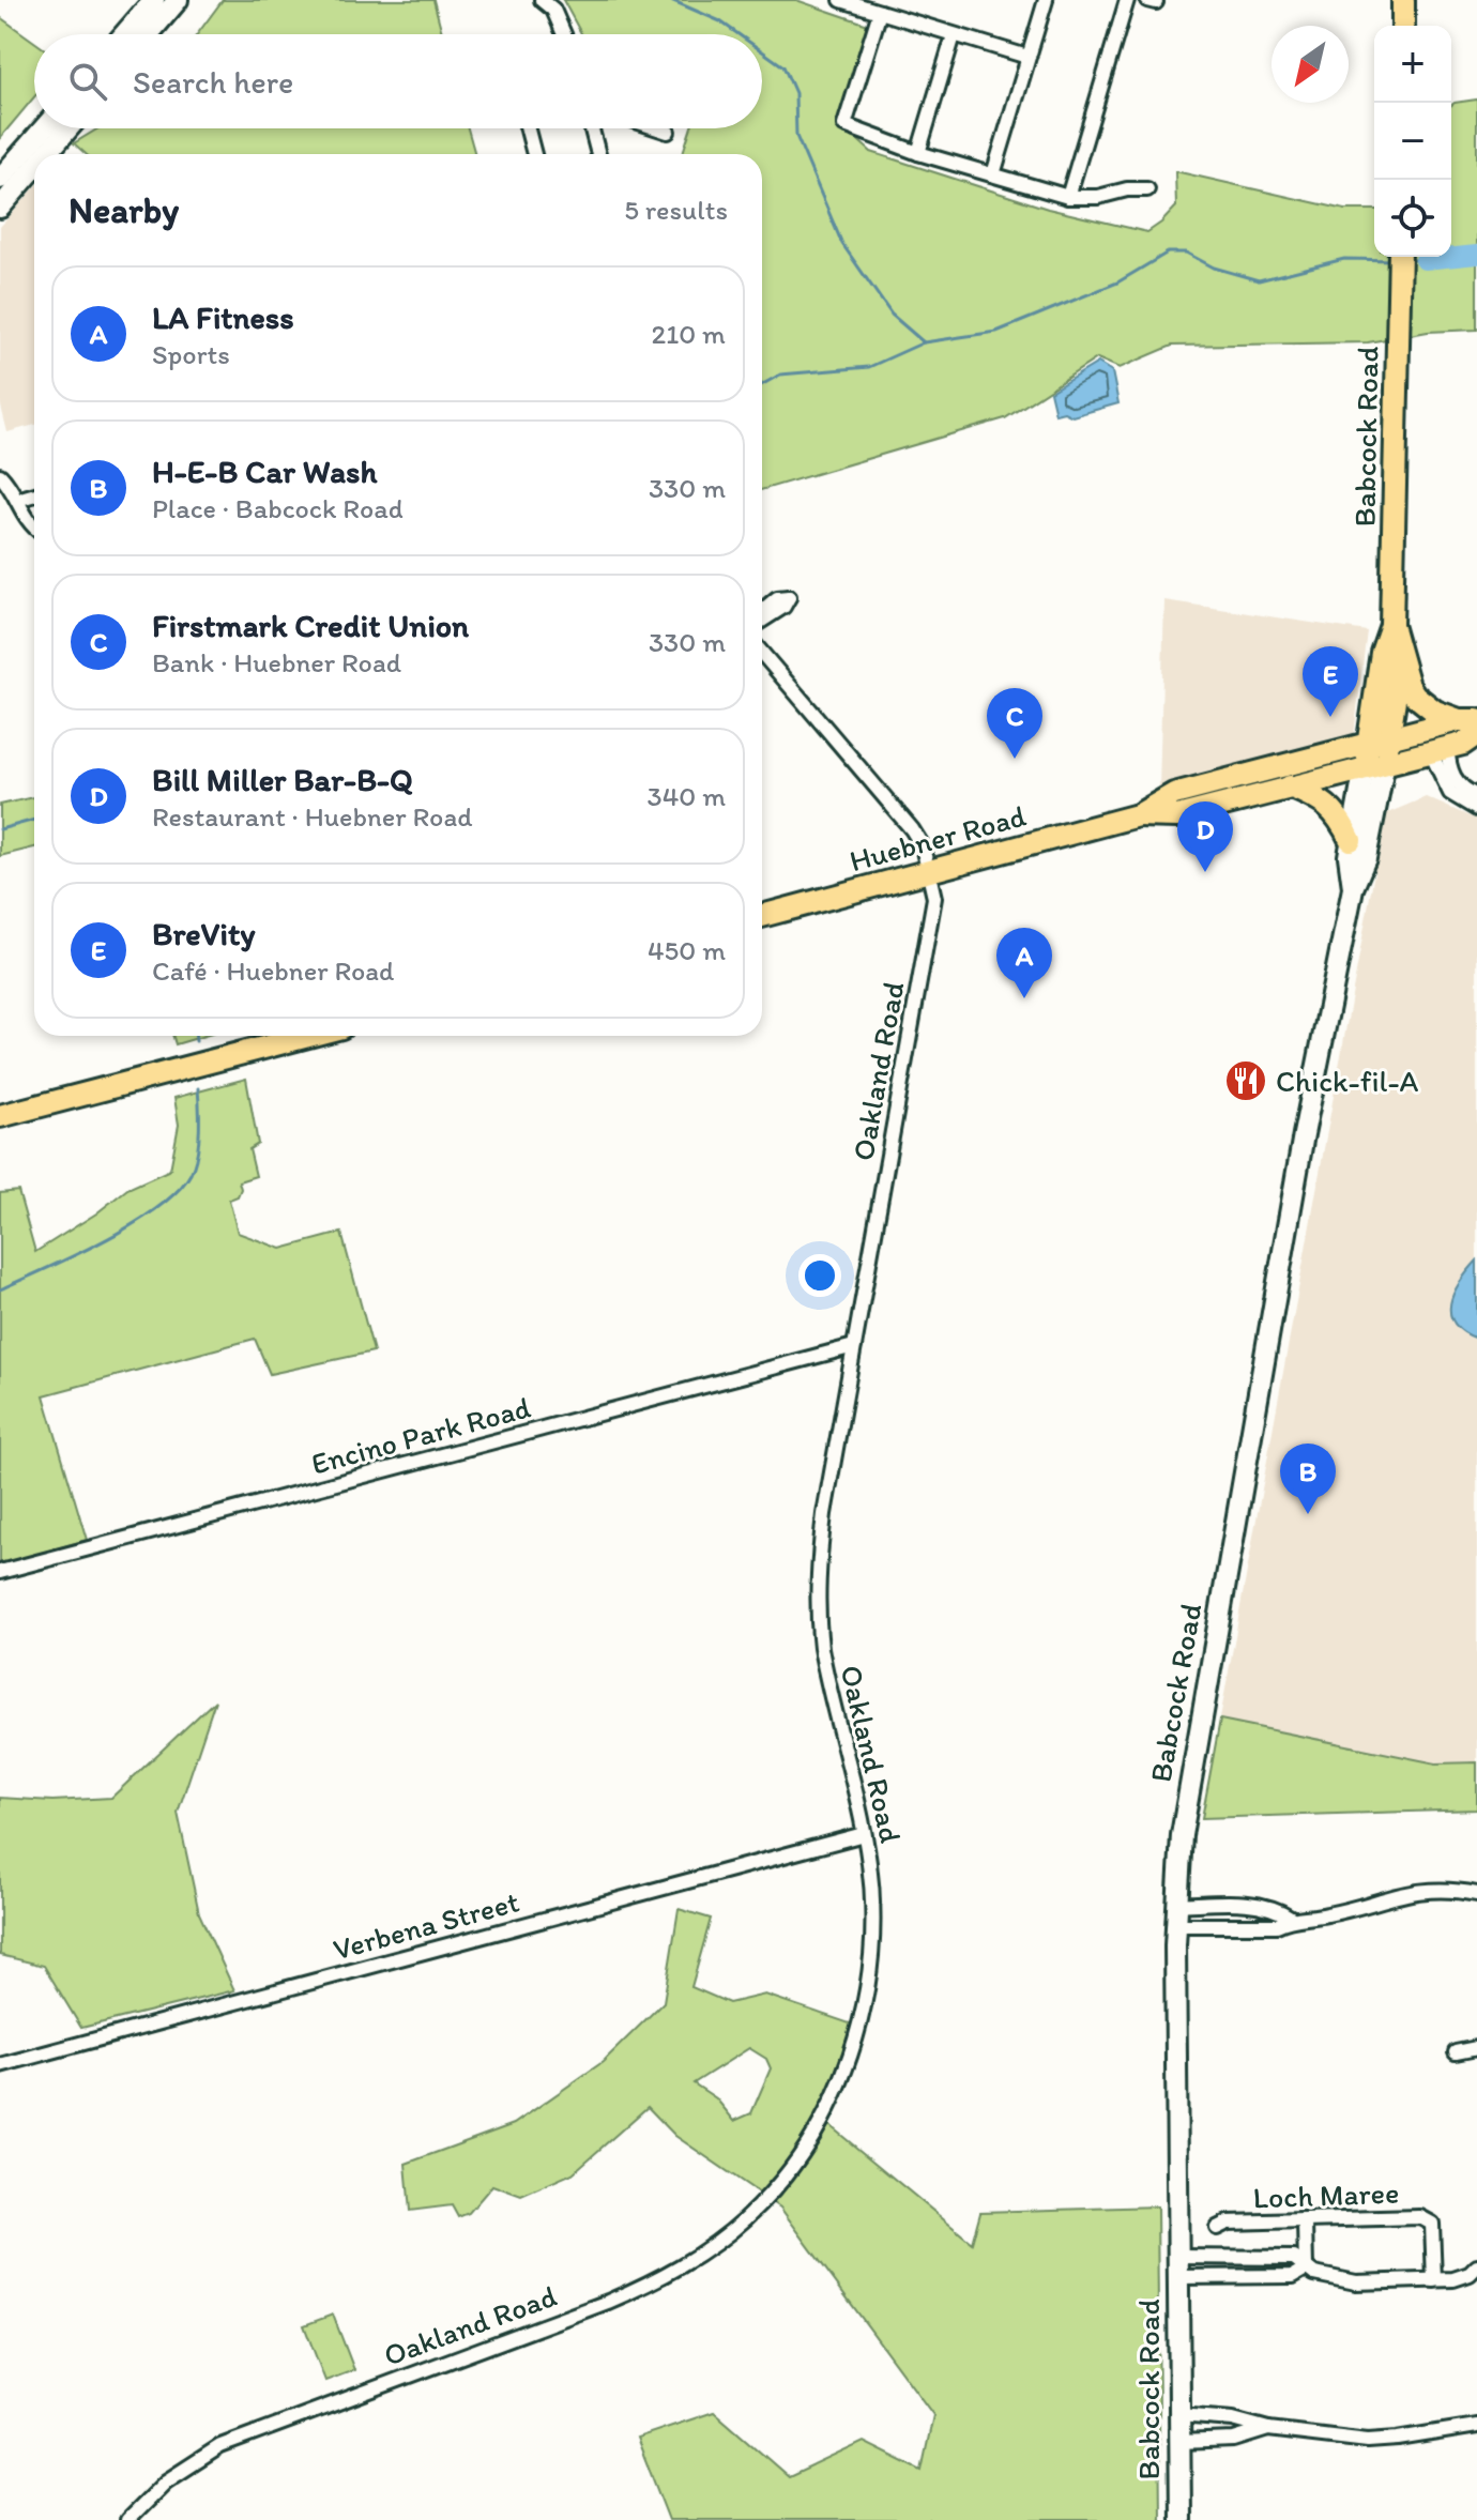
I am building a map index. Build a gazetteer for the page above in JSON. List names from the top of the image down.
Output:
{
  "streets": {
    "main road": ["Babcock Road", "Huebner Road"],
    "street": [
      "Oakland Road",
      "Encino Park Road",
      "Verbena Street",
      "Loch Maree"
    ]
  },
  "crossings": [
    ["Babcock Road", "Huebner Road"],
    ["Huebner Road", "Oakland Road"],
    ["Oakland Road", "Encino Park Road"],
    ["Oakland Road", "Verbena Street"]
  ],
  "places": {
    "restaurant": ["Chick-fil-A"]
  },
  "north": "bottom left",
  "page": {
    "map_buttons": ["+", "−"],
    "search": "Search here",
    "heading": ["Nearby", "5 results"],
    "list": [
      {
        "mark": "A",
        "name": "LA Fitness",
        "note": "Sports",
        "value": "210 m"
      },
      {
        "mark": "B",
        "name": "H-E-B Car Wash",
        "note": "Place · Babcock Road",
        "value": "330 m"
      },
      {
        "mark": "C",
        "name": "Firstmark Credit Union",
        "note": "Bank · Huebner Road",
        "value": "330 m"
      },
      {
        "mark": "D",
        "name": "Bill Miller Bar-B-Q",
        "note": "Restaurant · Huebner Road",
        "value": "340 m"
      },
      {
        "mark": "E",
        "name": "BreVity",
        "note": "Café · Huebner Road",
        "value": "450 m"
      }
    ],
    "pins": [
      "E",
      "C",
      "D",
      "A",
      "B"
    ]
  }
}
